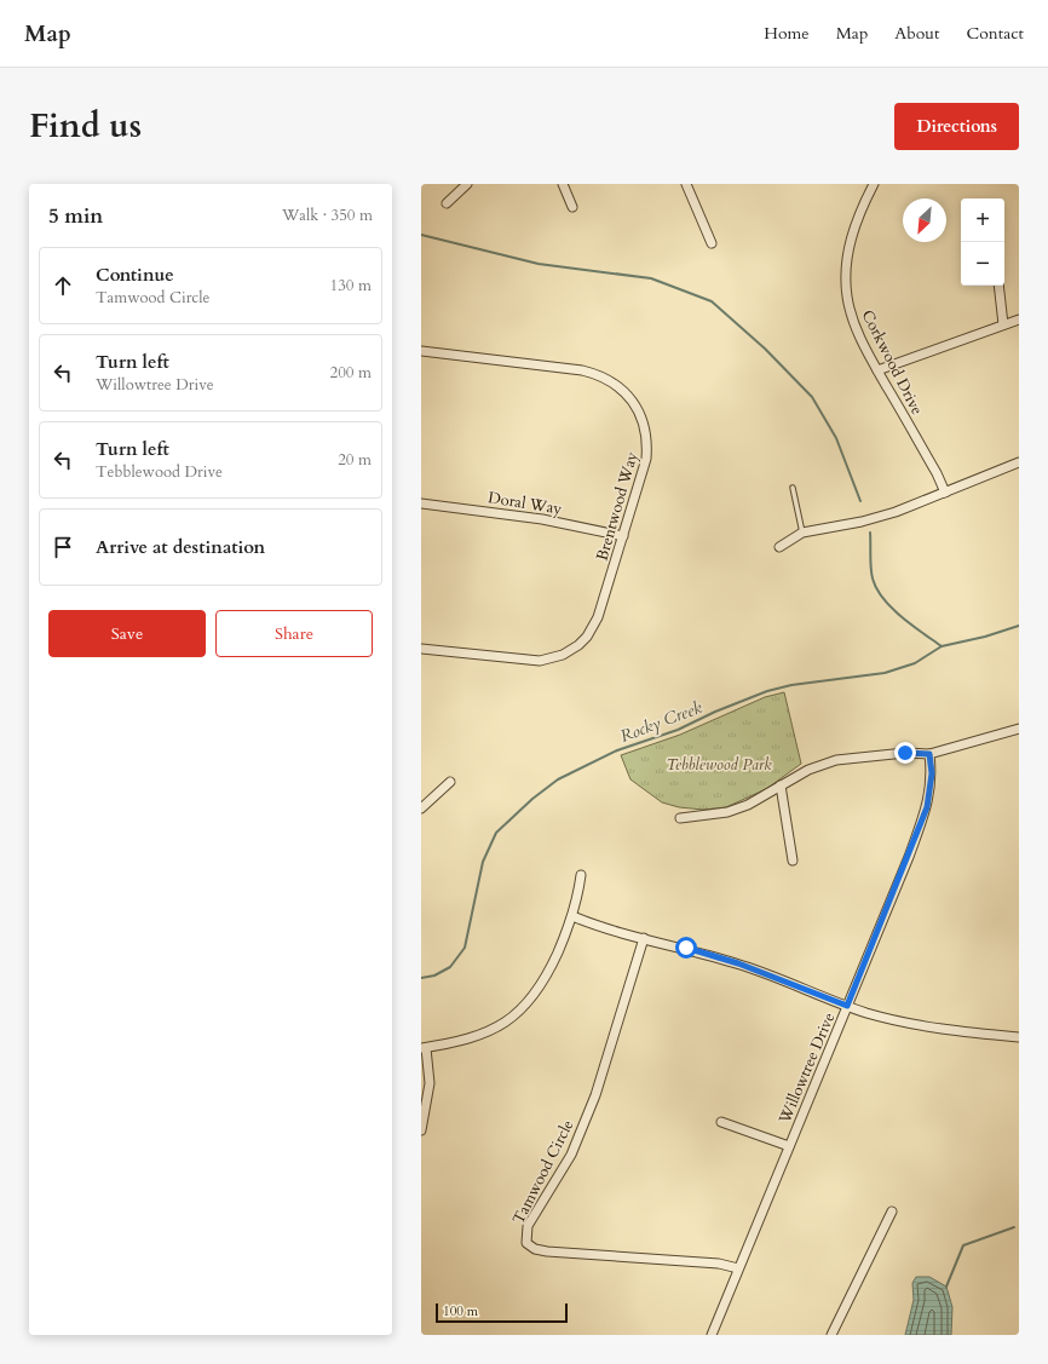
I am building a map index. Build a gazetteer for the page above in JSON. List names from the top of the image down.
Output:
{
  "streets": {
    "street": [
      "Corkwood Drive",
      "Doral Way",
      "Brentwood Way",
      "Willowtree Drive",
      "Tamwood Circle"
    ]
  },
  "crossings": [
    ["Doral Way", "Brentwood Way"],
    ["Willowtree Drive", "Tamwood Circle"]
  ],
  "water": ["Rocky Creek"],
  "parks": ["Tebblewood Park"],
  "scale_bar": "100 m",
  "north": "bottom left",
  "page": {
    "header": "Map",
    "nav": [
      "Home",
      "Map",
      "About",
      "Contact"
    ],
    "title": "Find us",
    "buttons": [
      "Directions",
      ["Save", "Share"]
    ],
    "heading": ["5 min", "Walk · 350 m"],
    "map_buttons": ["+", "−"],
    "list": [
      ["Continue", "Tamwood Circle", "130 m"],
      ["Turn left", "Willowtree Drive", "200 m"],
      ["Turn left", "Tebblewood Drive", "20 m"],
      "Arrive at destination"
    ],
    "scale": "100 m"
  }
}
